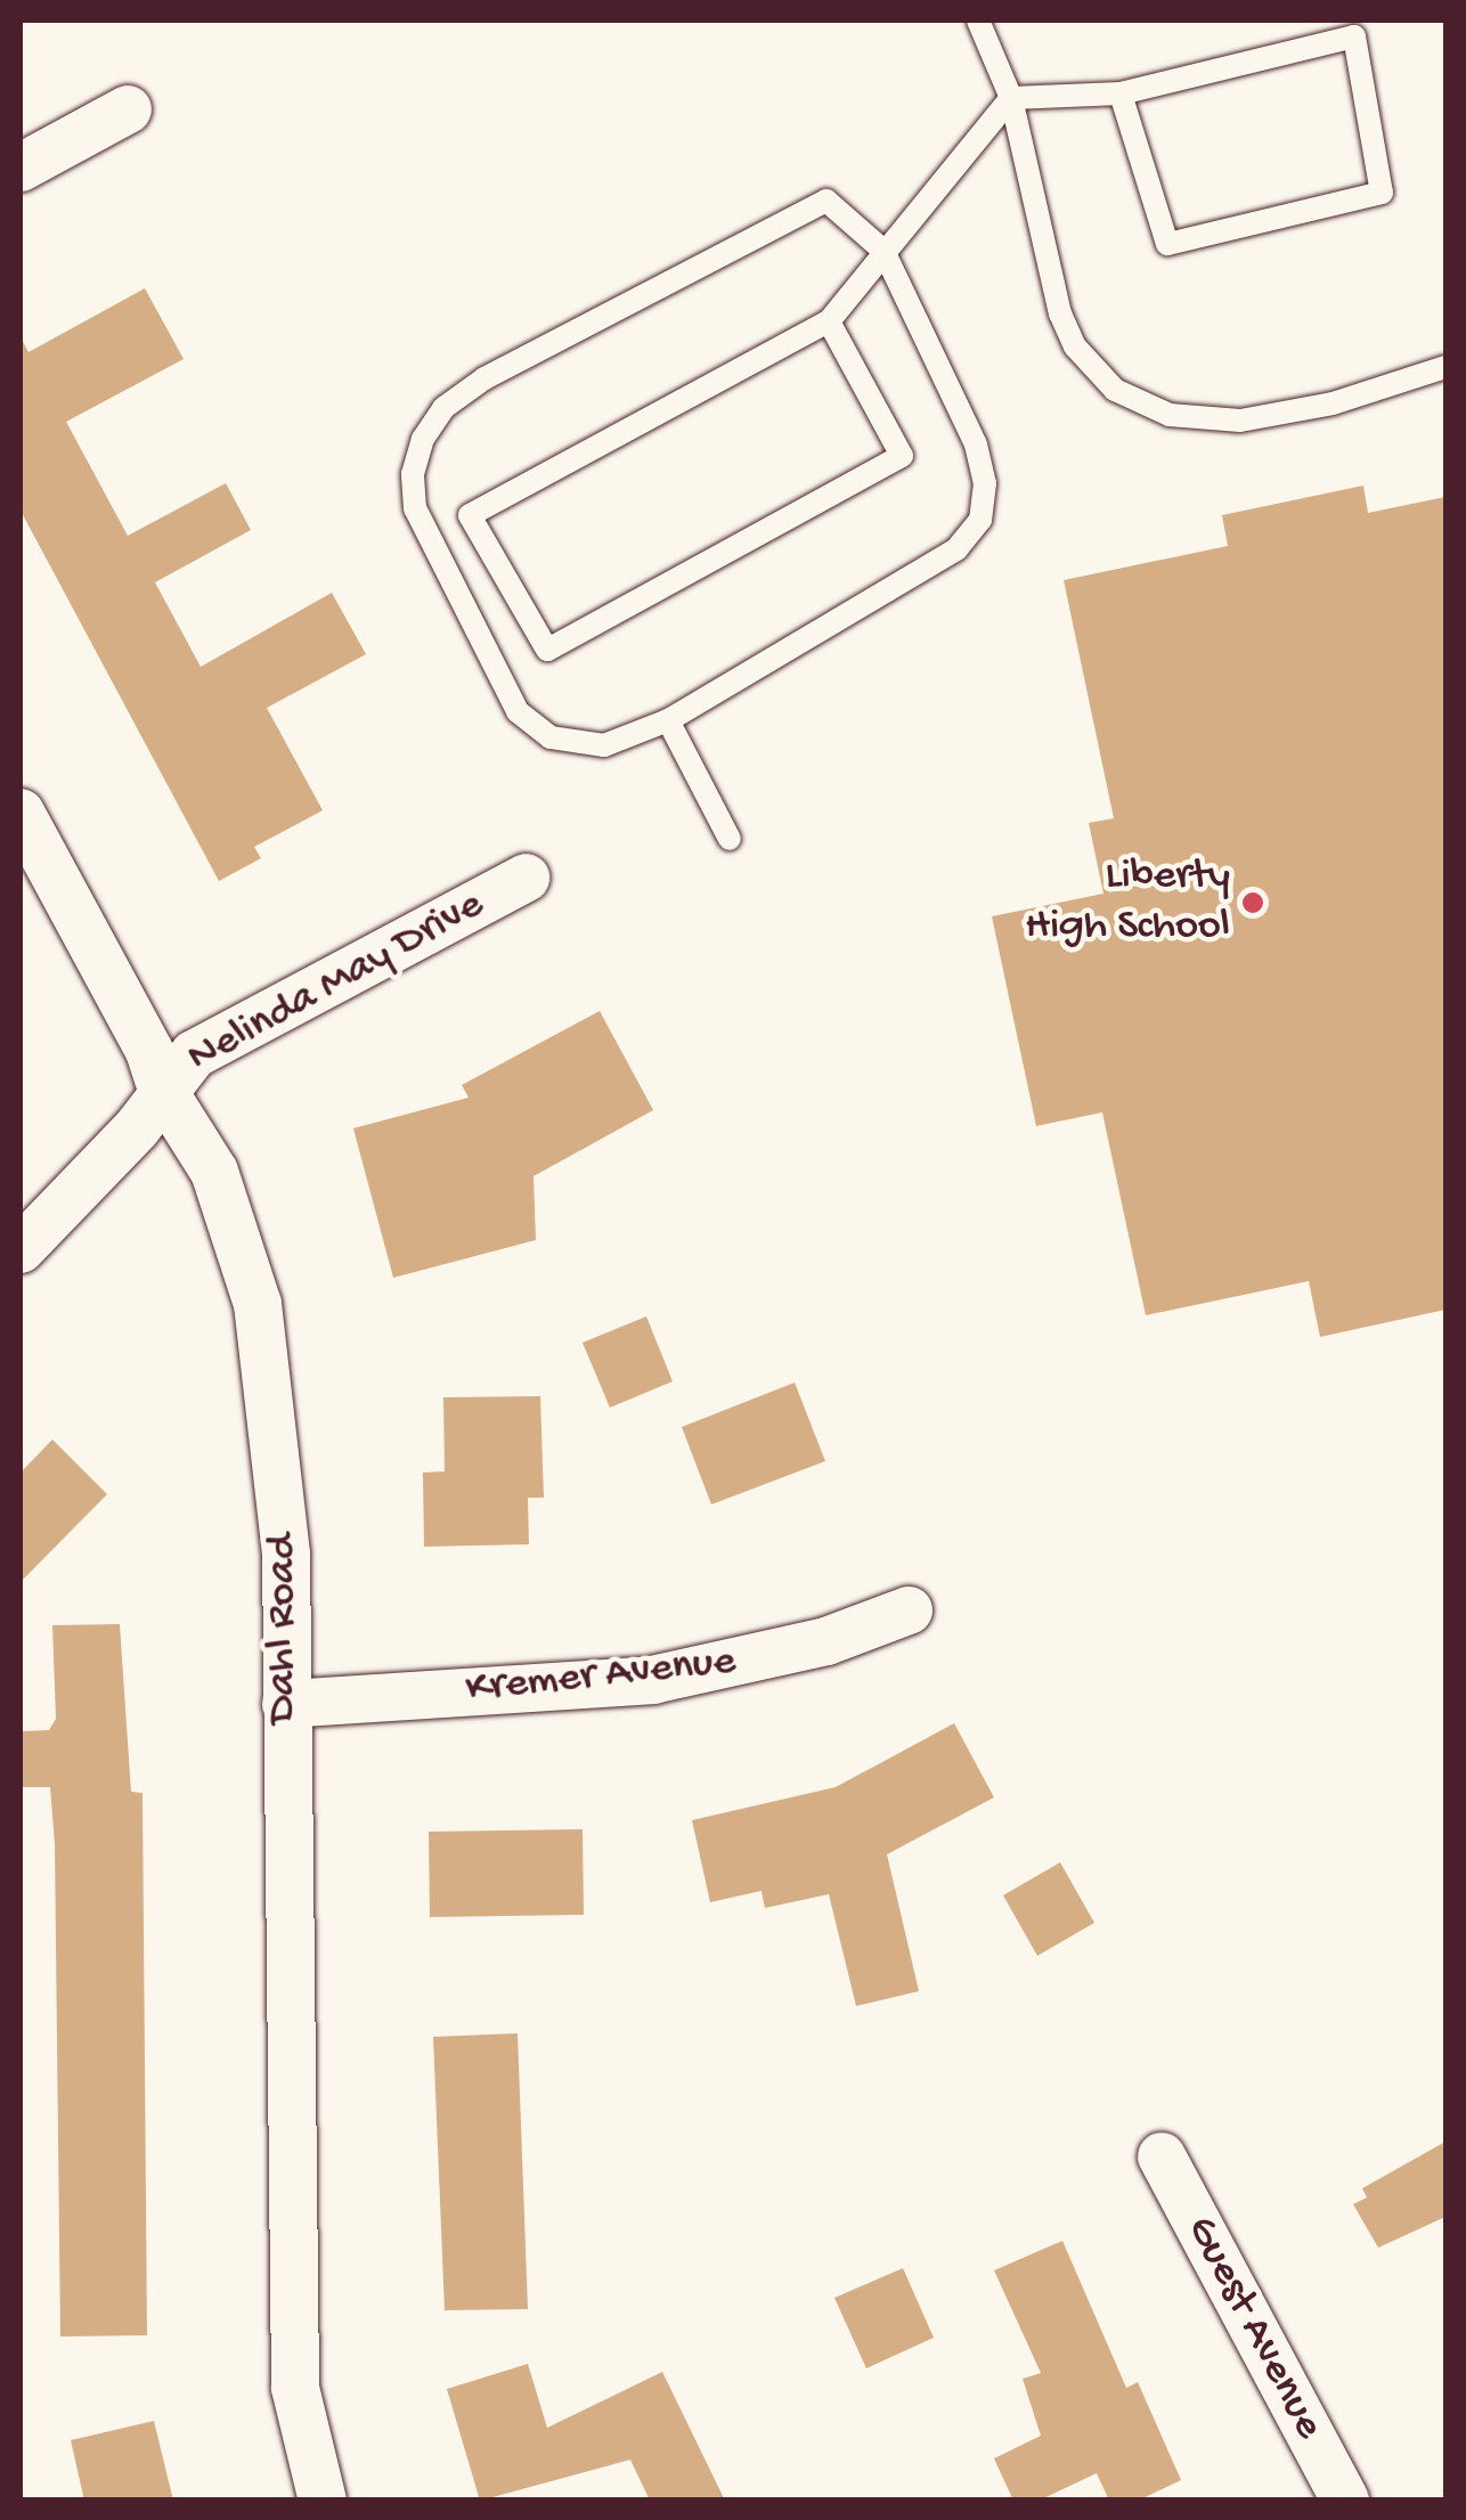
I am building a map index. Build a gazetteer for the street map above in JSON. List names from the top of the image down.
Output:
{
  "streets": {
    "street": [
      "Nelinda May Drive",
      "Dahl Road",
      "Kremer Avenue",
      "Guest Avenue"
    ]
  },
  "crossings": [
    ["Nelinda May Drive", "Dahl Road"],
    ["Dahl Road", "Kremer Avenue"]
  ],
  "places": ["Liberty High School"]
}
